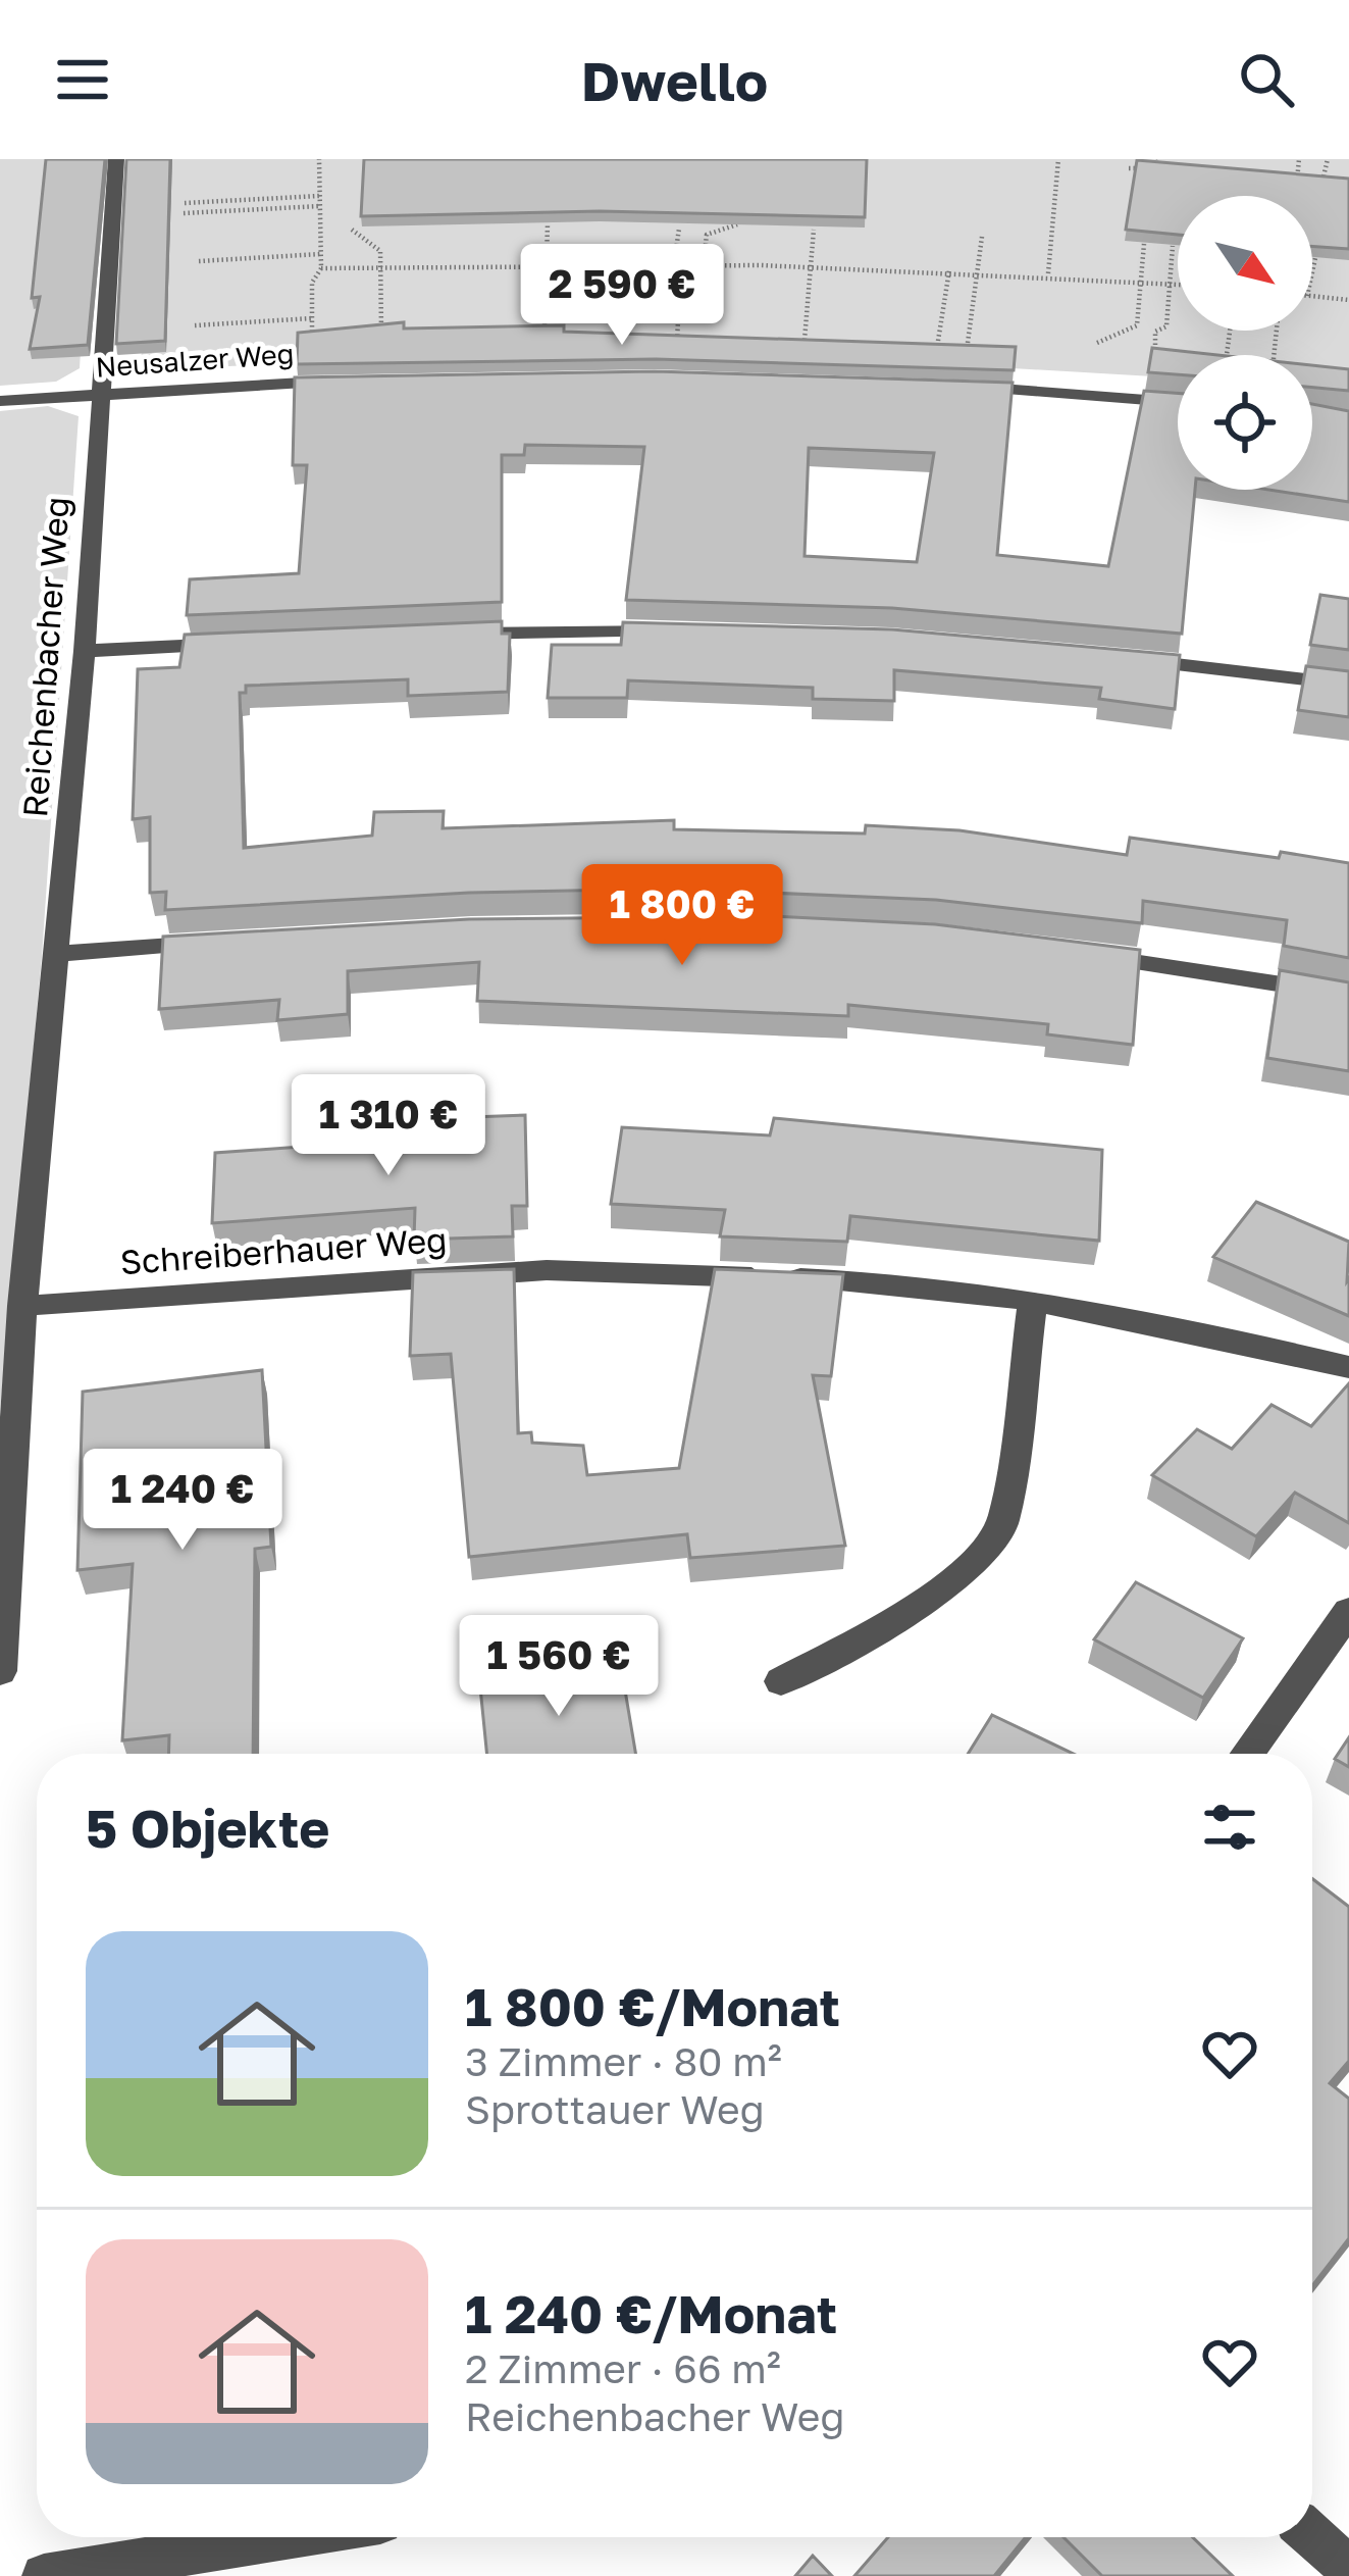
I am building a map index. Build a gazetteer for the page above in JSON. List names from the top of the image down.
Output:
{
  "streets": {
    "street": ["Neusalzer Weg", "Reichenbacher Weg", "Schreiberhauer Weg"]
  },
  "crossings": [
    ["Neusalzer Weg", "Reichenbacher Weg"],
    ["Reichenbacher Weg", "Schreiberhauer Weg"]
  ],
  "north": "bottom right",
  "page": {
    "header": "Dwello",
    "price": [
      "2 590 €",
      "1 800 €",
      "1 310 €",
      "1 240 €",
      "1 560 €"
    ],
    "heading": "5 Objekte",
    "list": [
      {
        "name": "1 800 €/Monat",
        "note": "3 Zimmer · 80 m² · Sprottauer Weg"
      },
      {
        "name": "1 240 €/Monat",
        "note": "2 Zimmer · 66 m² · Reichenbacher Weg"
      }
    ]
  }
}
